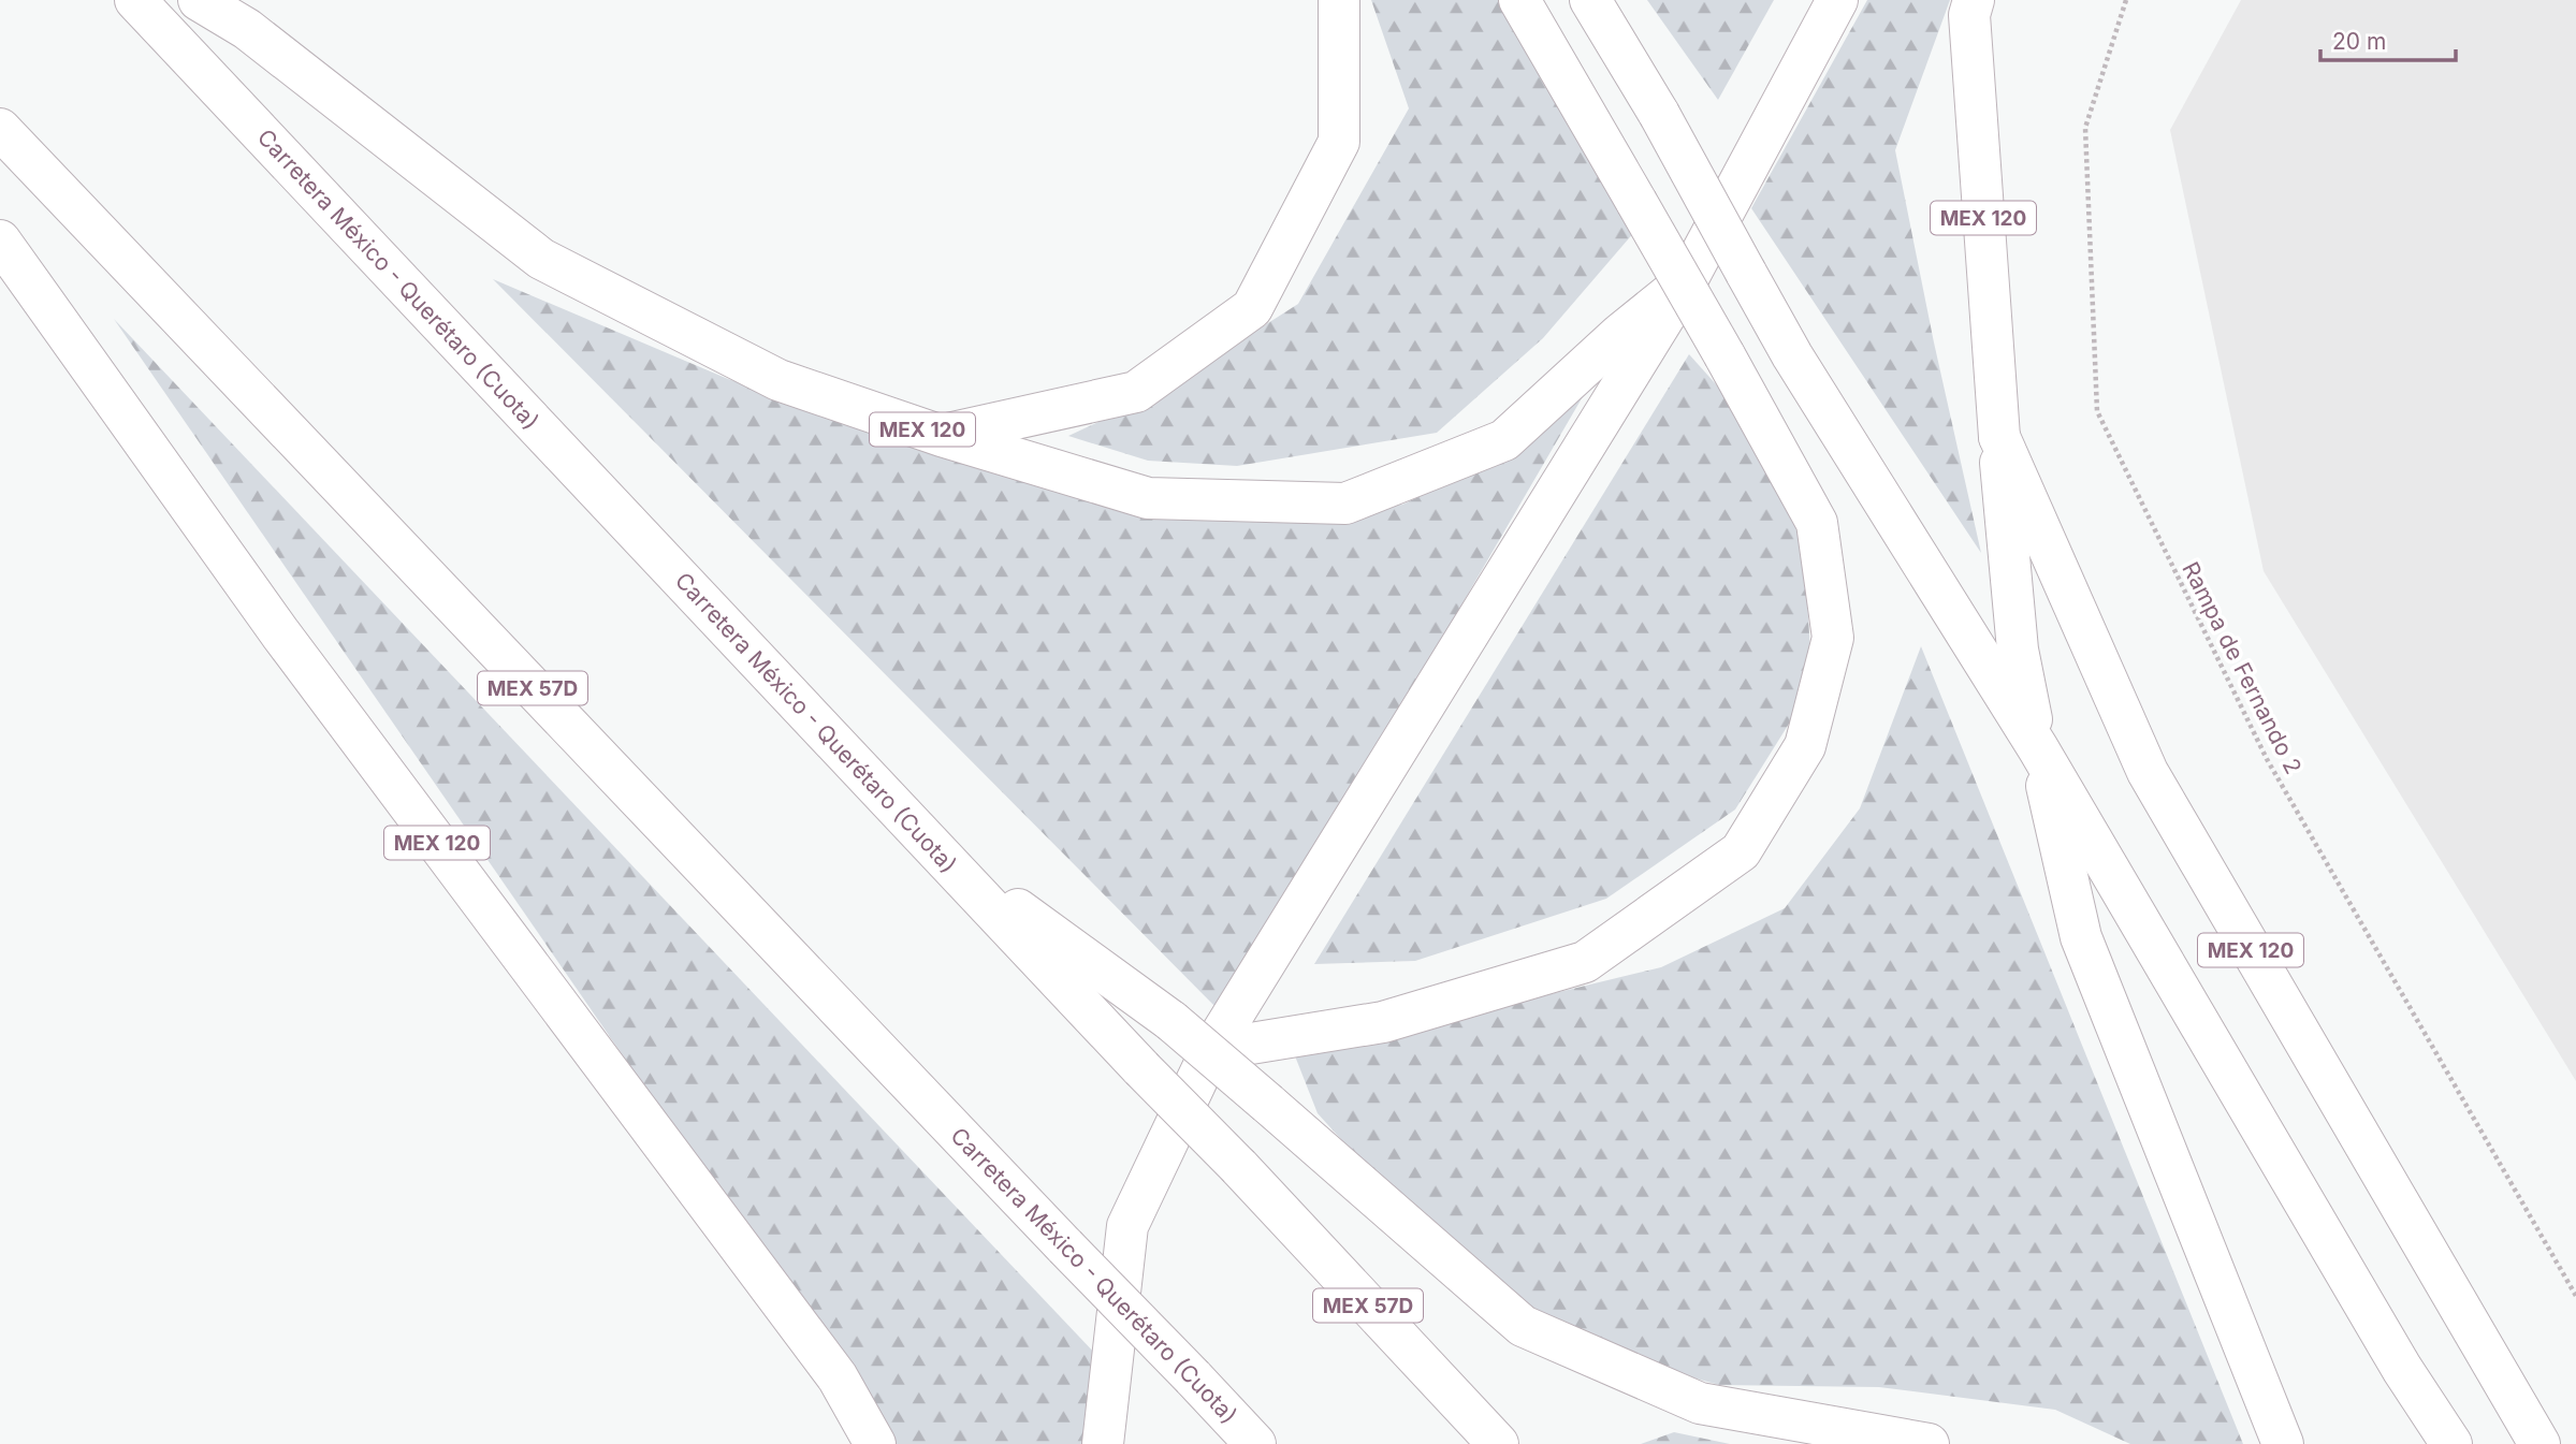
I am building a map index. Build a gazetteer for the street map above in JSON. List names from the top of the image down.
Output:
{
  "streets": {
    "main road": ["MEX 120", "Carretera México - Querétaro (Cuota)", "MEX 57D"],
    "path": ["Rampa de Fernando 2"]
  },
  "scale_bar": "20 m"
}
